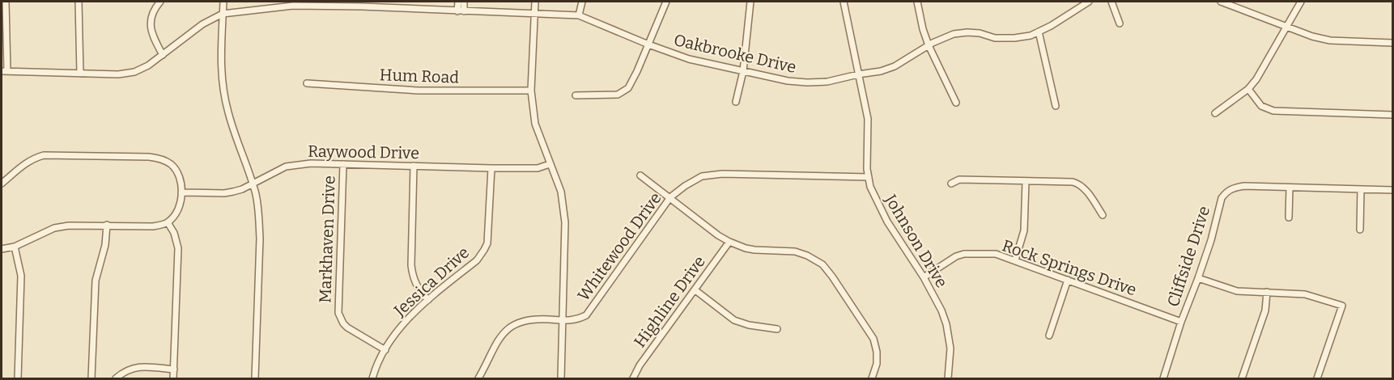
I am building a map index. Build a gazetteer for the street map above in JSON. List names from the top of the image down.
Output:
{
  "streets": {
    "street": [
      "Oakbrooke Drive",
      "Hum Road",
      "Raywood Drive",
      "Markhaven Drive",
      "Johnson Drive",
      "Whitewood Drive",
      "Cliffside Drive",
      "Rock Springs Drive",
      "Jessica Drive",
      "Highline Drive"
    ]
  },
  "crossings": [
    ["Oakbrooke Drive", "Johnson Drive"],
    ["Raywood Drive", "Markhaven Drive"],
    ["Raywood Drive", "Jessica Drive"],
    ["Markhaven Drive", "Jessica Drive"],
    ["Johnson Drive", "Whitewood Drive"],
    ["Johnson Drive", "Rock Springs Drive"],
    ["Cliffside Drive", "Rock Springs Drive"]
  ]
}
